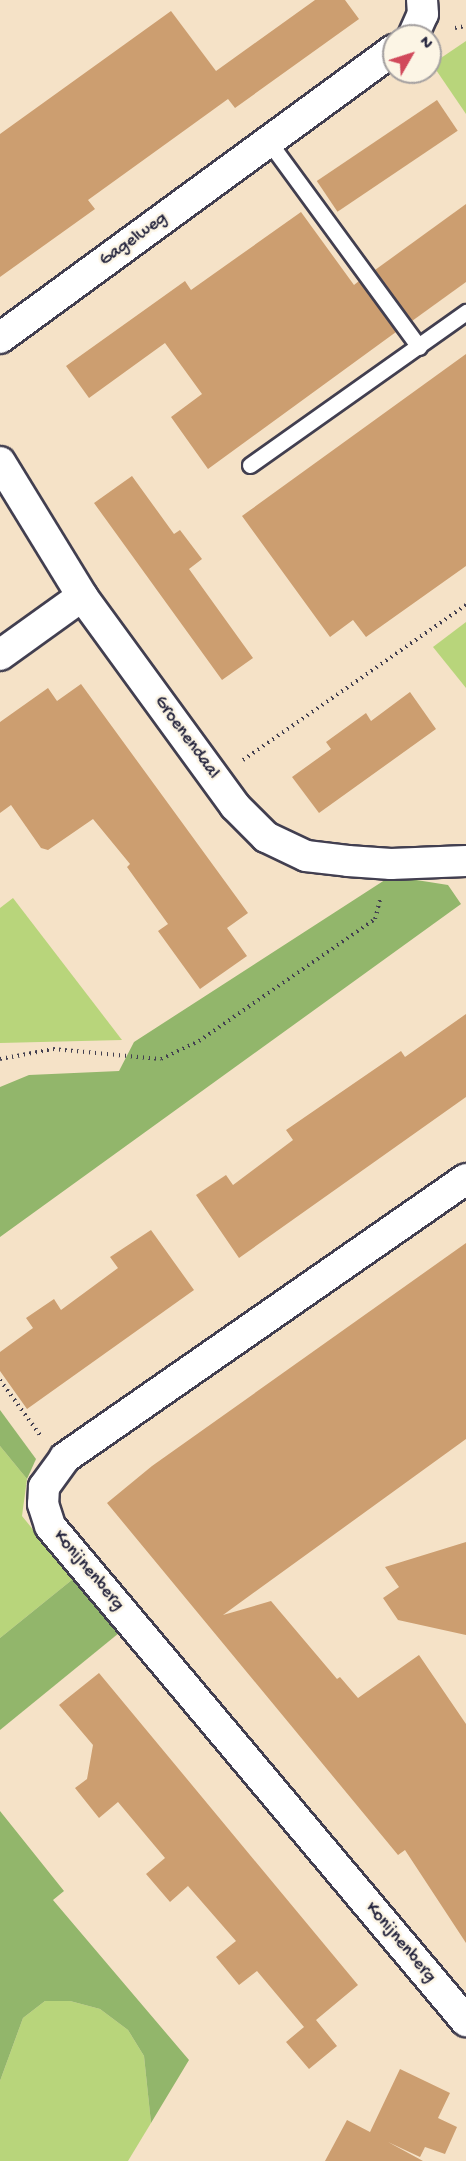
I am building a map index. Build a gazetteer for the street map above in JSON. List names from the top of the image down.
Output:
{
  "streets": {
    "street": ["Gagelweg", "Groenendaal", "Konijnenberg"]
  },
  "north": "top right"
}
